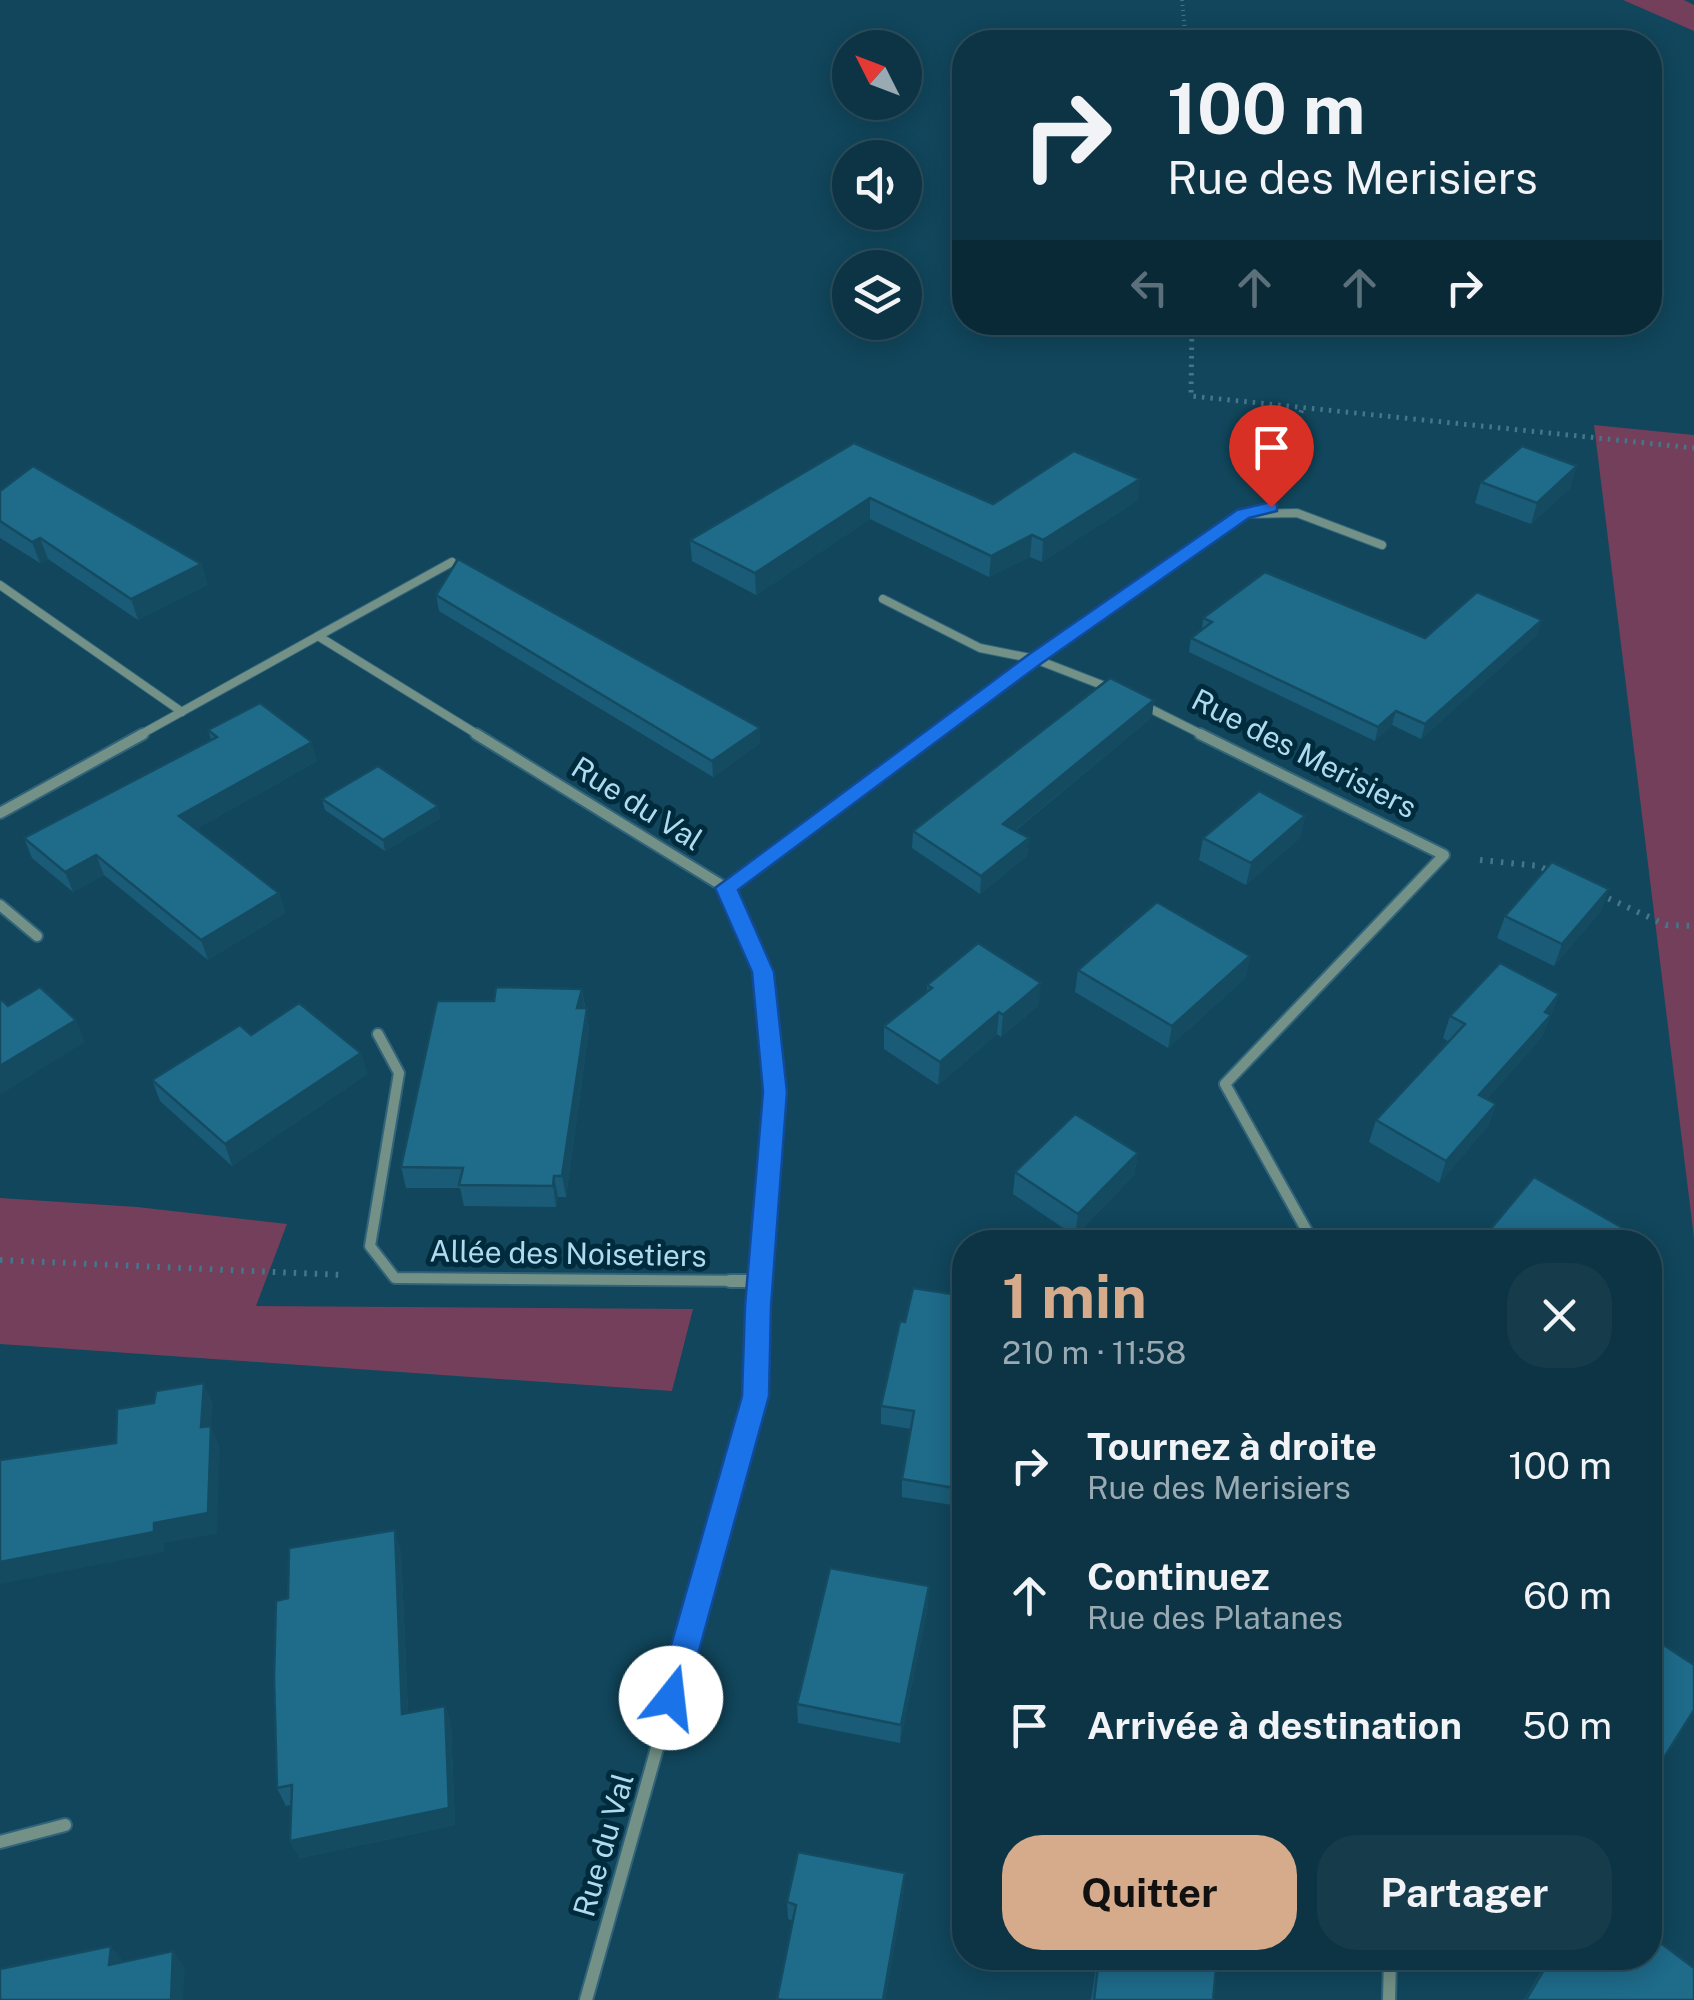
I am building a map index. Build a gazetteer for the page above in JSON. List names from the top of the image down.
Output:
{
  "streets": {
    "street": ["Rue des Merisiers", "Rue du Val", "Allée des Noisetiers"]
  },
  "crossings": [
    ["Rue du Val", "Allée des Noisetiers"]
  ],
  "north": "top left",
  "page": {
    "turn": ["100 m", "Rue des Merisiers"],
    "heading": ["1 min", "210 m · 11:58"],
    "list": [
      {
        "name": "Tournez à droite",
        "note": "Rue des Merisiers",
        "value": "100 m"
      },
      {
        "name": "Continuez",
        "note": "Rue des Platanes",
        "value": "60 m"
      },
      {
        "name": "Arrivée à destination",
        "value": "50 m"
      }
    ],
    "buttons": ["Quitter", "Partager"]
  }
}
